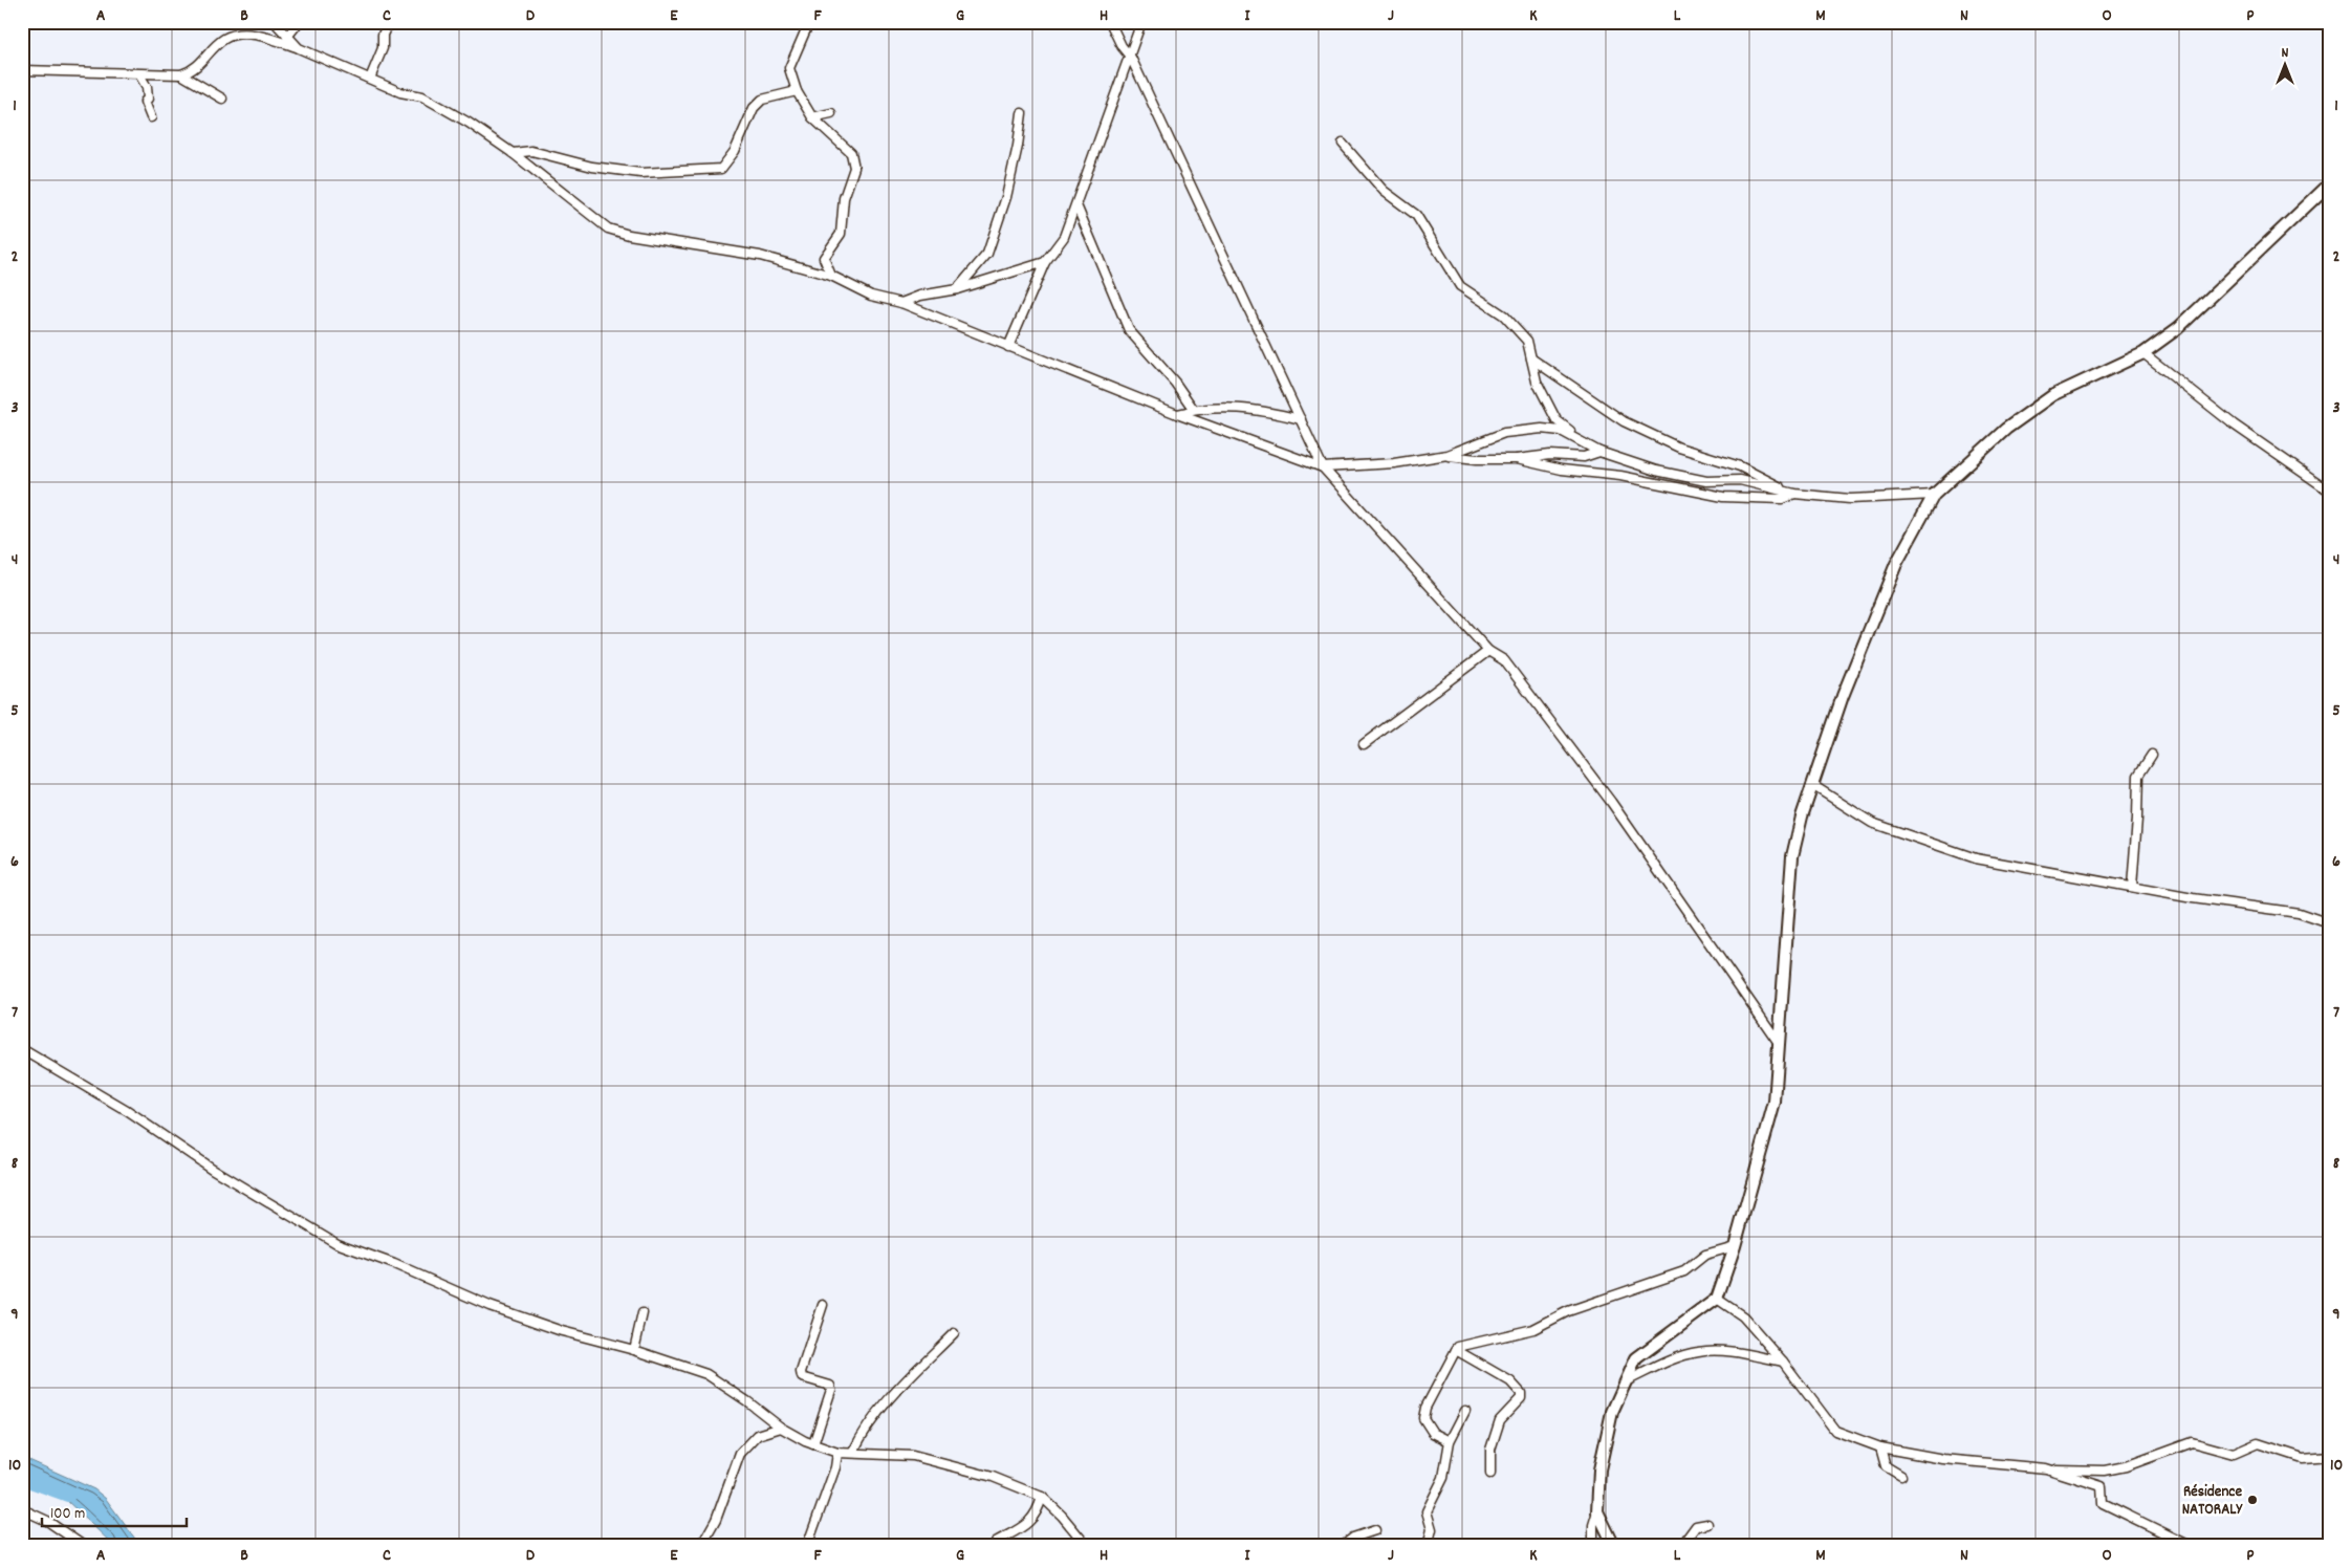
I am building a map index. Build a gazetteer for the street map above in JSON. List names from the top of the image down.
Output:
{
  "places": ["Résidence NATORALY"],
  "scale_bar": "100 m",
  "north": "top",
  "grid": {
    "columns": [
      "A",
      "B",
      "C",
      "D",
      "E",
      "F",
      "G",
      "H",
      "I",
      "J",
      "K",
      "L",
      "M",
      "N",
      "O",
      "P"
    ],
    "rows": [
      "1",
      "2",
      "3",
      "4",
      "5",
      "6",
      "7",
      "8",
      "9",
      "10"
    ]
  }
}
